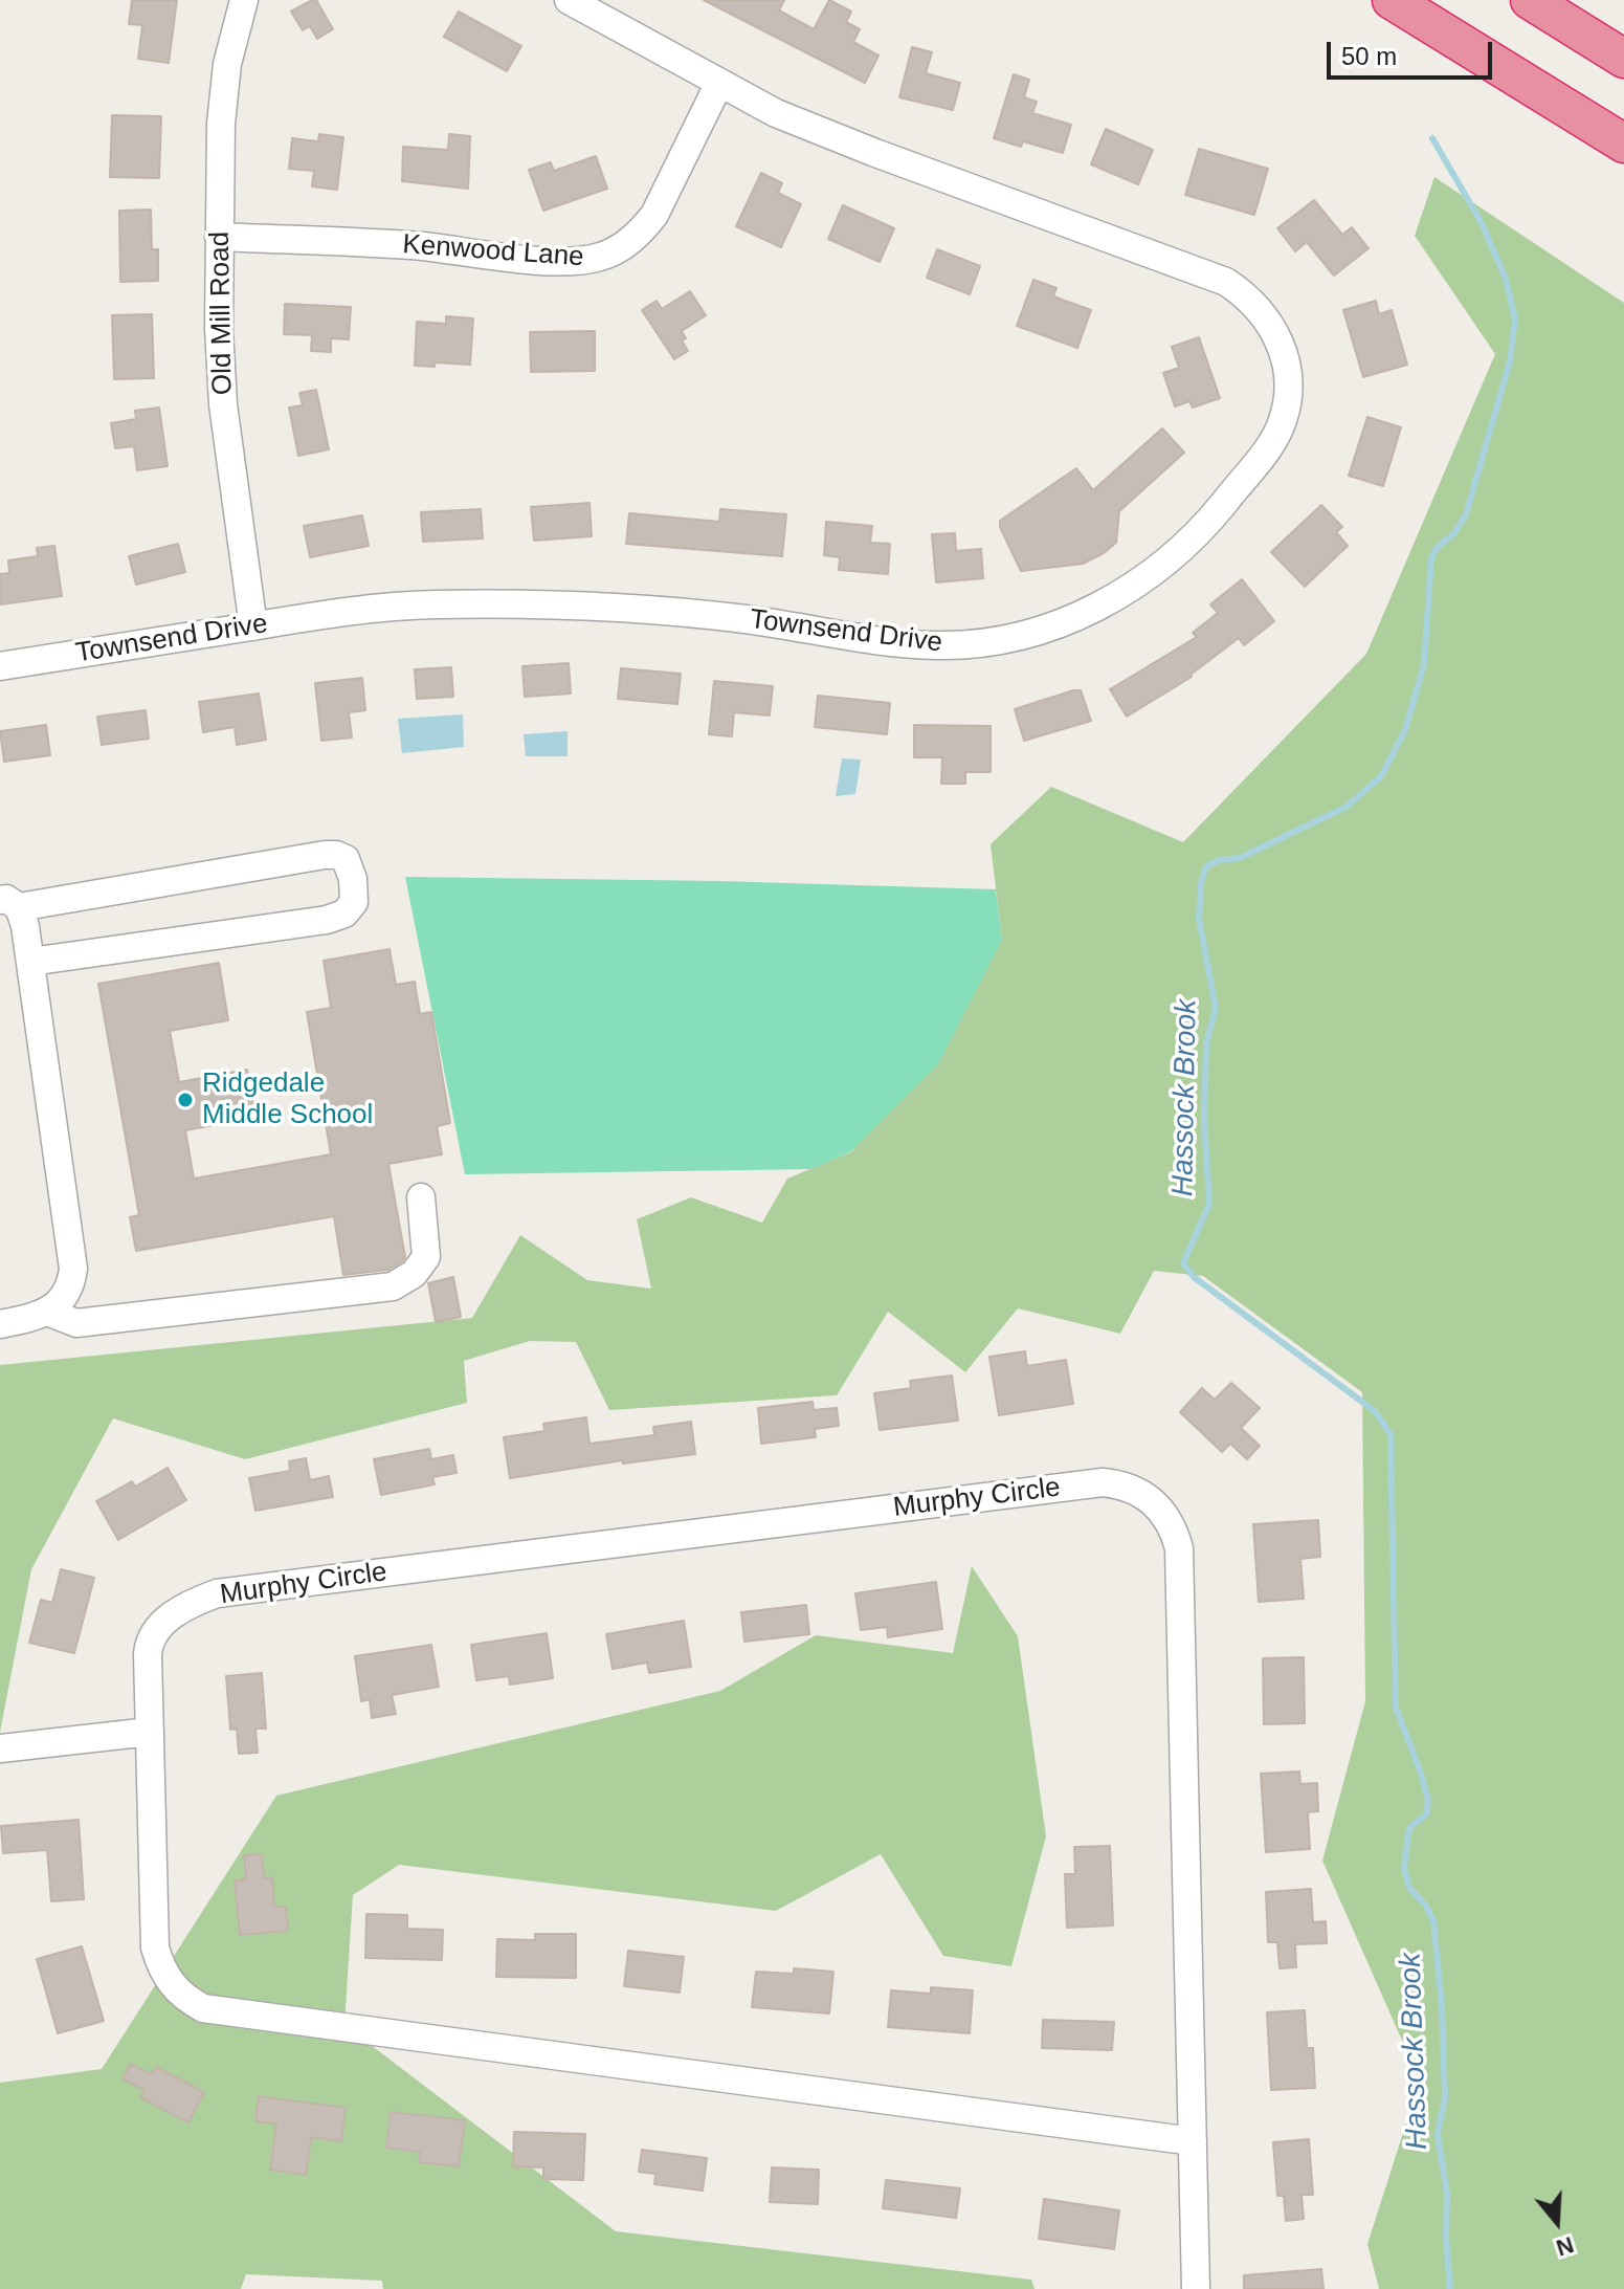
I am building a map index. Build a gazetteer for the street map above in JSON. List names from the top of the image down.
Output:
{
  "streets": {
    "street": [
      "Kenwood Lane",
      "Old Mill Road",
      "Townsend Drive",
      "Murphy Circle"
    ]
  },
  "crossings": [
    ["Kenwood Lane", "Old Mill Road"],
    ["Kenwood Lane", "Townsend Drive"],
    ["Old Mill Road", "Townsend Drive"]
  ],
  "water": ["Hassock Brook"],
  "places": ["Ridgedale Middle School"],
  "scale_bar": "50 m",
  "north": "bottom"
}
